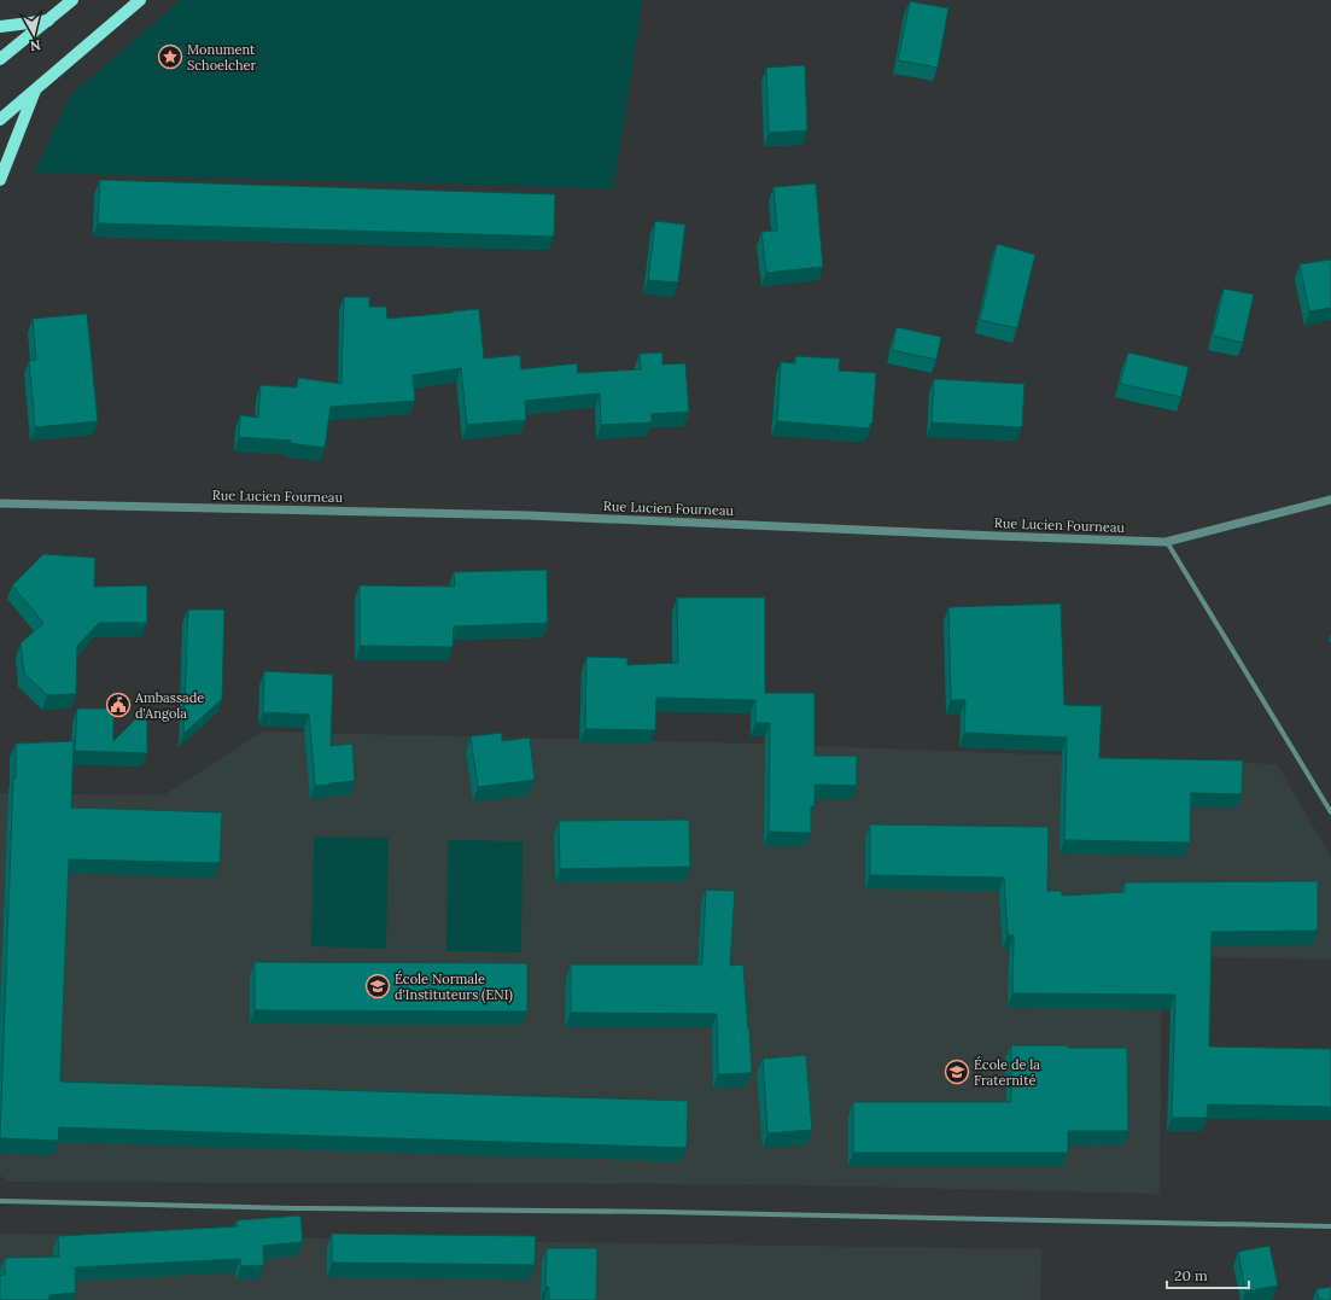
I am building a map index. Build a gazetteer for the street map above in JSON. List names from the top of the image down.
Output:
{
  "streets": {
    "street": ["Rue Lucien Fourneau"]
  },
  "places": {
    "place": ["Monument Schoelcher"],
    "public building": ["Ambassade d'Angola"],
    "school or university": ["École Normale d'Instituteurs (ENI)", "École de la Fraternité"]
  },
  "scale_bar": "20 m",
  "north": "bottom"
}
